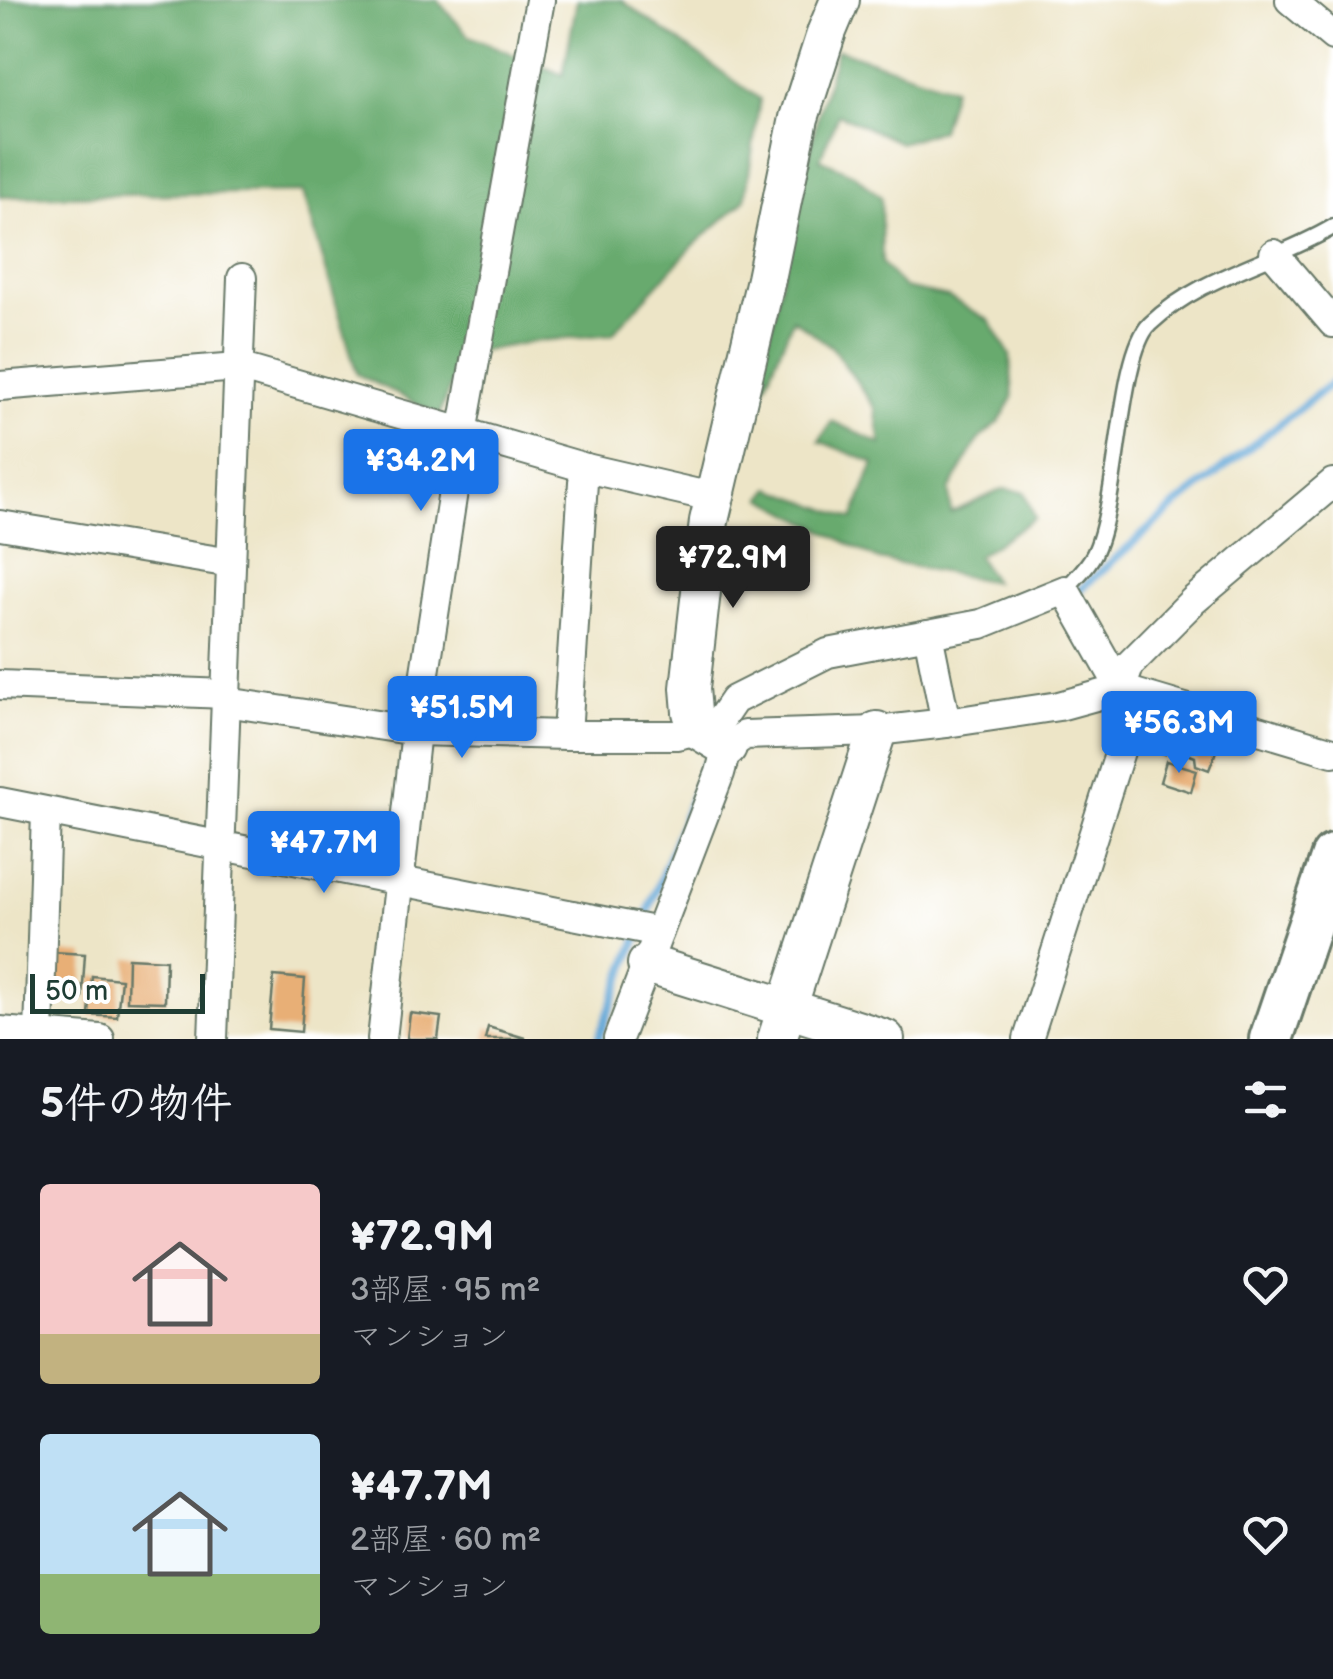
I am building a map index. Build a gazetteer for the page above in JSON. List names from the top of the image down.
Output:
{
  "scale_bar": "50 m",
  "page": {
    "price": [
      "¥34.2M",
      "¥72.9M",
      "¥51.5M",
      "¥56.3M",
      "¥47.7M"
    ],
    "scale": "50 m",
    "heading": "5件の物件",
    "list": [
      {
        "name": "¥72.9M",
        "note": "3部屋 · 95 m² · マンション"
      },
      {
        "name": "¥47.7M",
        "note": "2部屋 · 60 m² · マンション"
      }
    ]
  }
}
